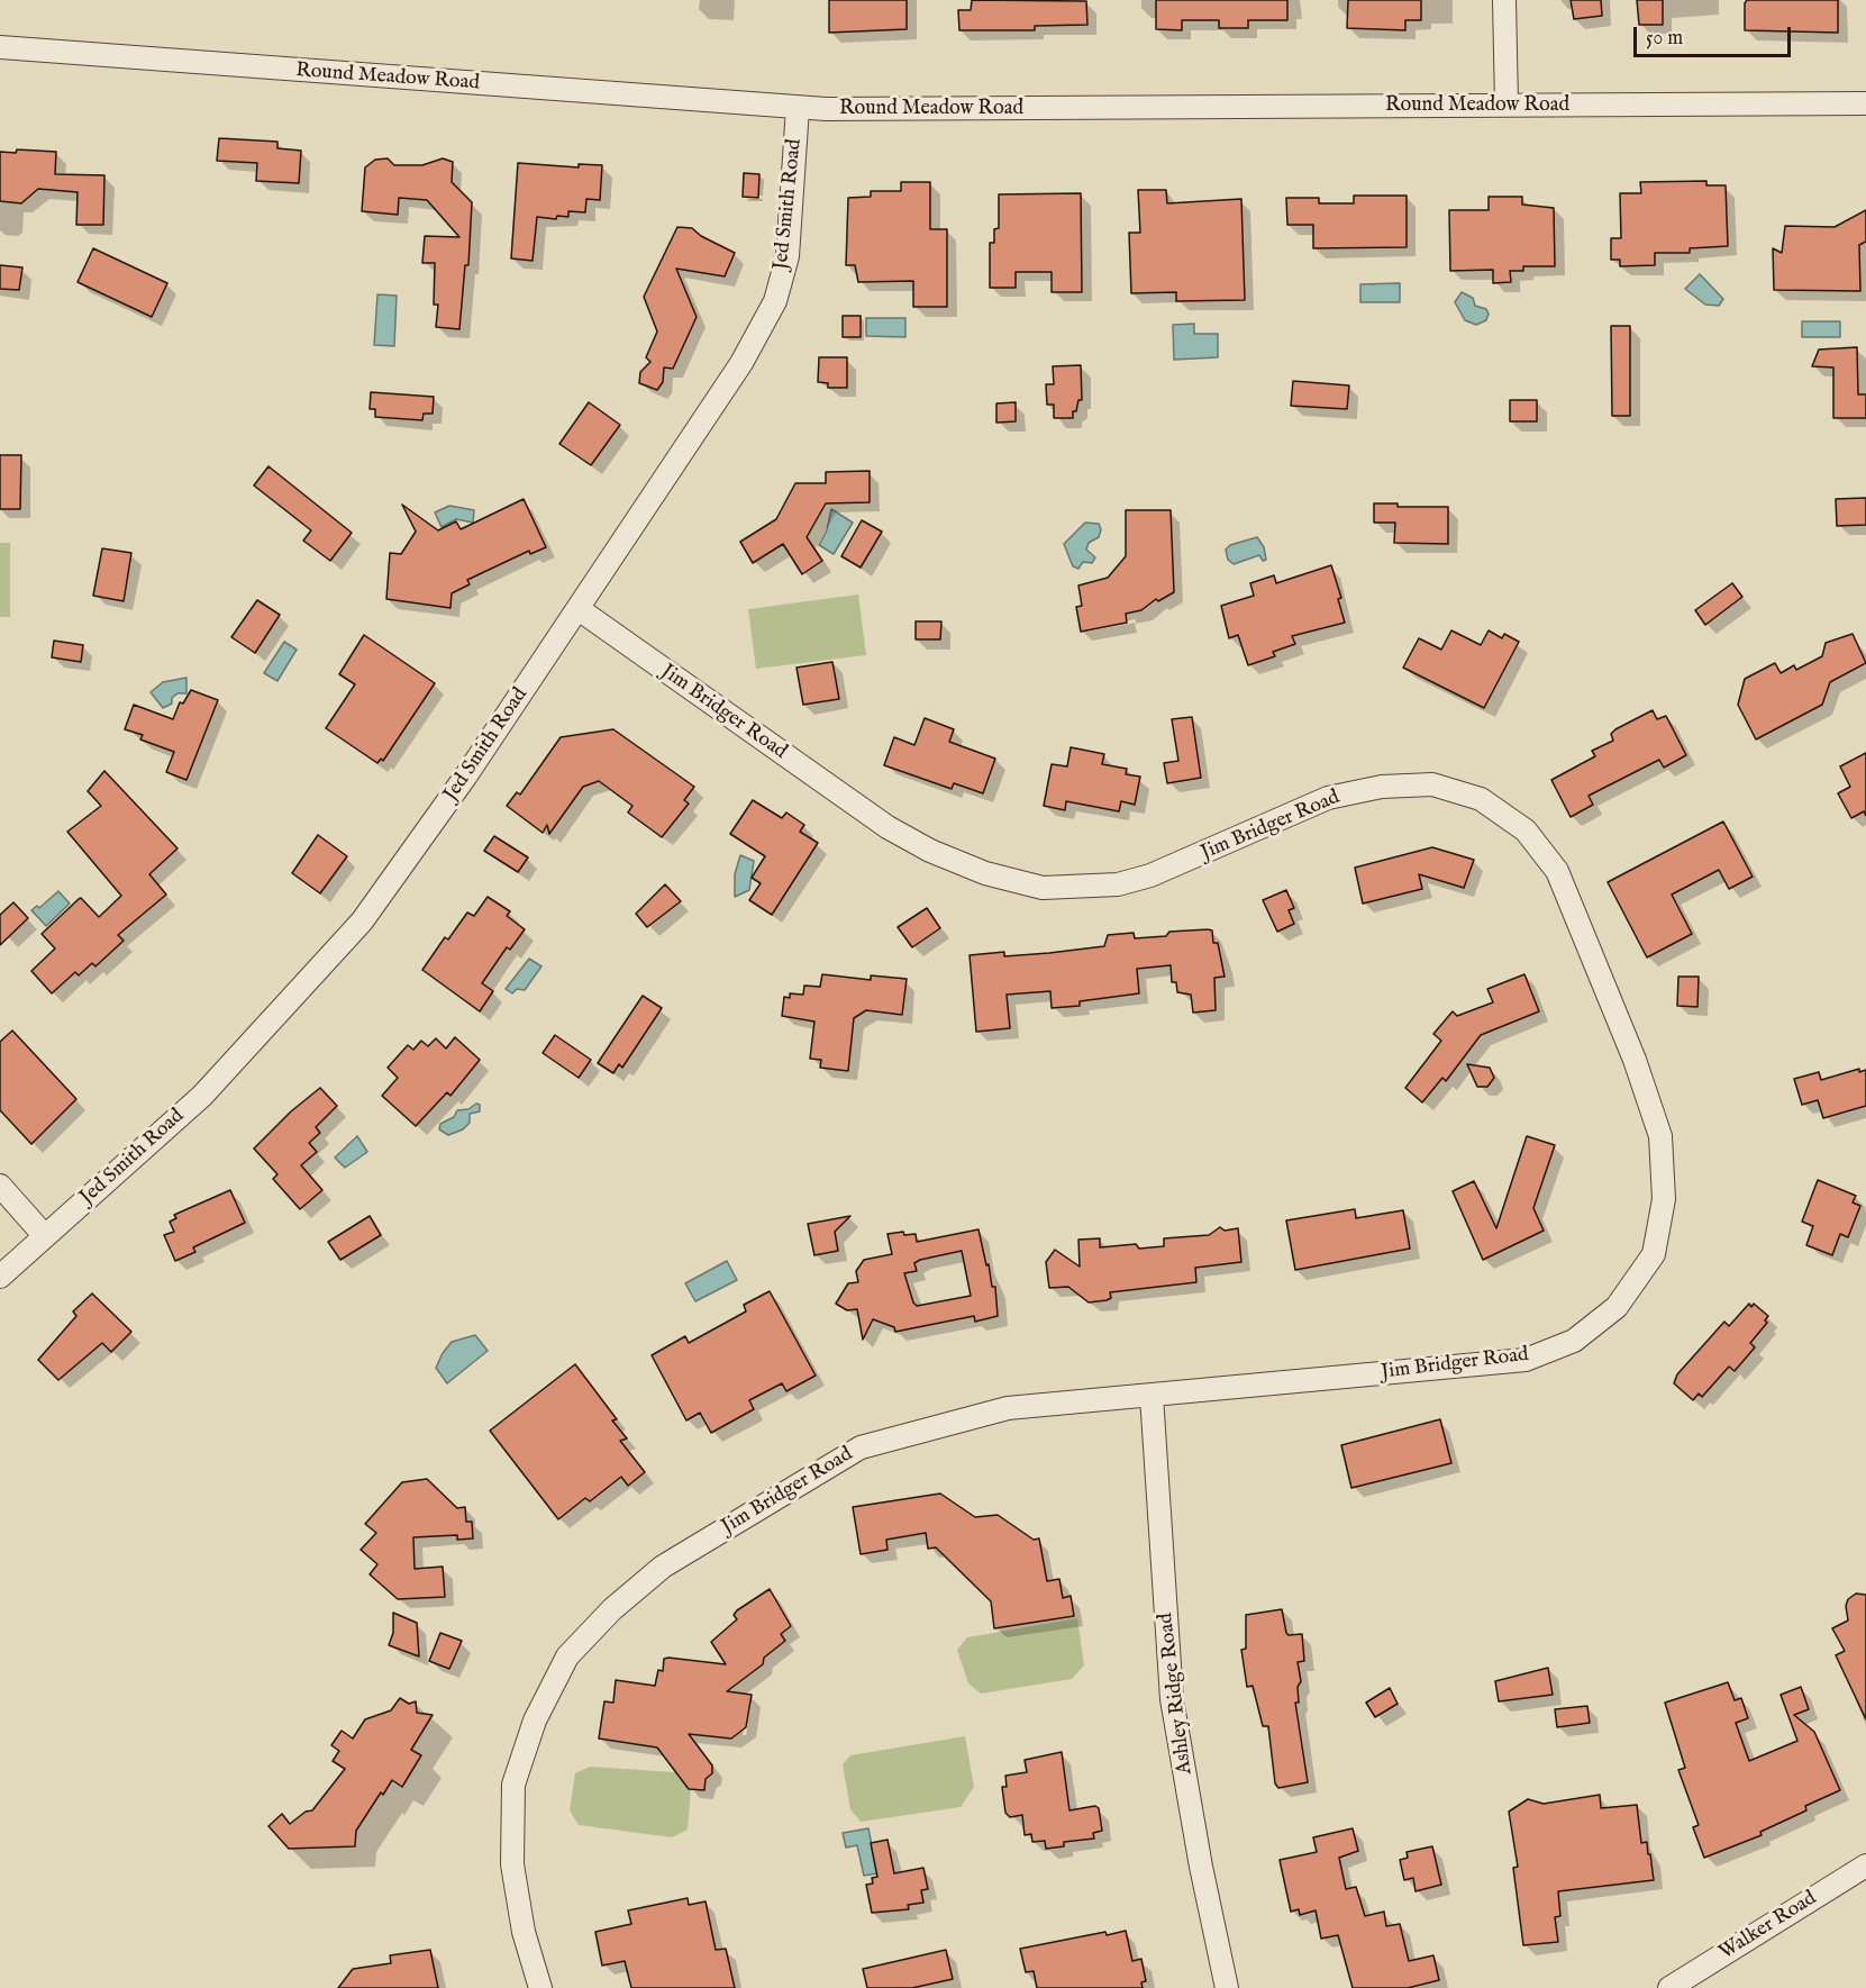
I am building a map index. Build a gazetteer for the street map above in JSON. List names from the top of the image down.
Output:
{
  "streets": {
    "street": [
      "Round Meadow Road",
      "Jed Smith Road",
      "Jim Bridger Road",
      "Ashley Ridge Road",
      "Walker Road"
    ]
  },
  "crossings": [
    ["Round Meadow Road", "Jed Smith Road"],
    ["Jed Smith Road", "Jim Bridger Road"],
    ["Jim Bridger Road", "Ashley Ridge Road"]
  ],
  "scale_bar": "50 m"
}
